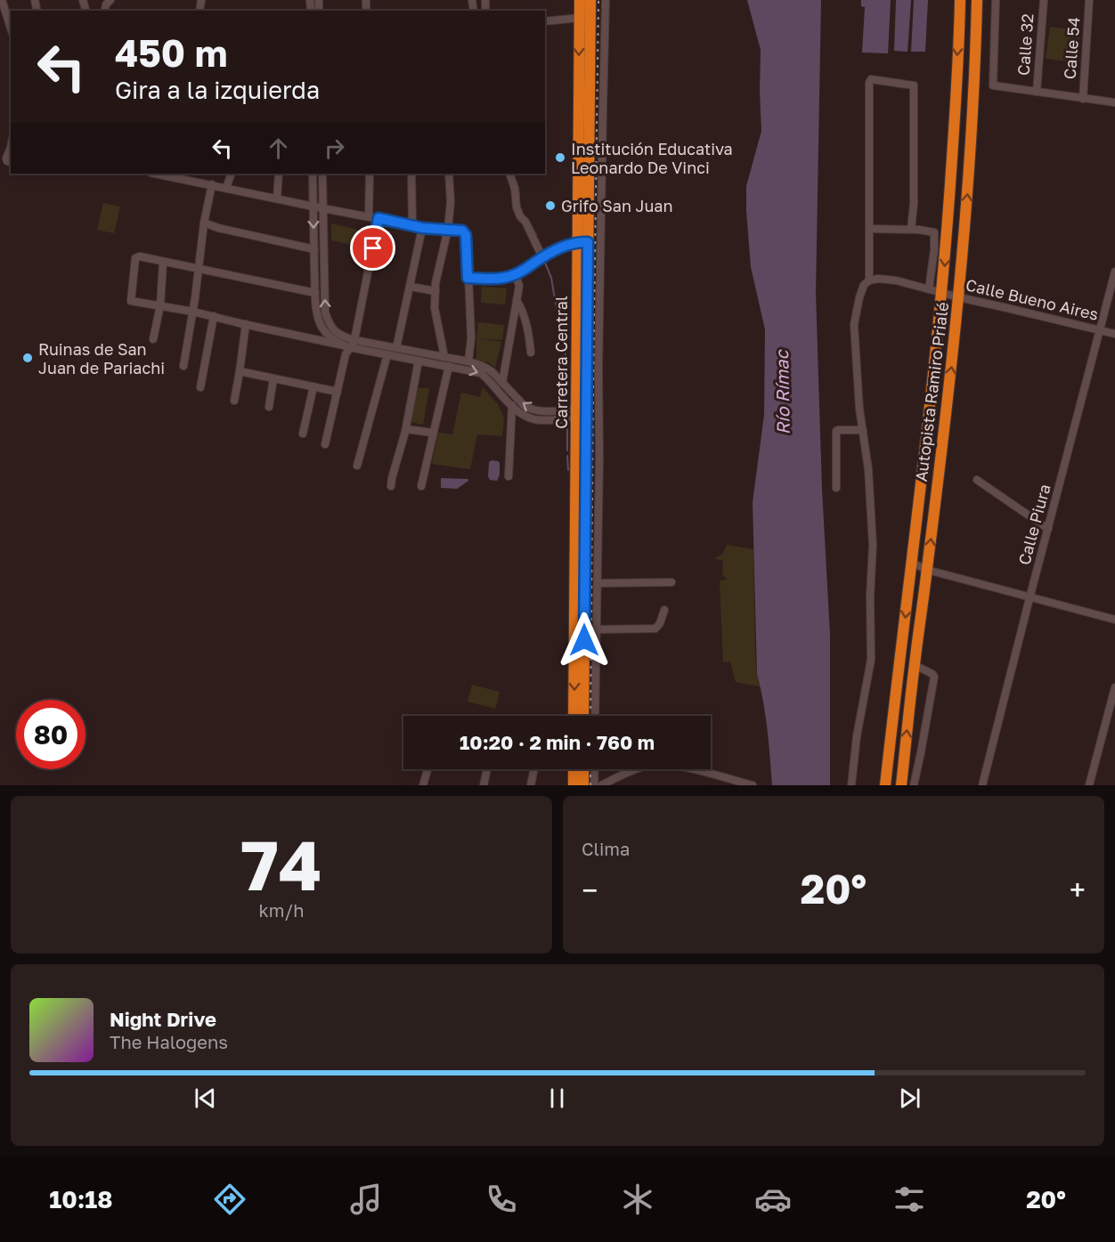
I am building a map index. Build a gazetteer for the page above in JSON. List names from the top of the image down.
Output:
{
  "streets": {
    "highway": ["Carretera Central", "Autopista Ramiro Prialé"],
    "street": [
      "Calle 32",
      "Calle 54",
      "Calle Bueno Aires",
      "Calle Piura"
    ]
  },
  "crossings": [
    ["Calle Bueno Aires", "Autopista Ramiro Prialé"],
    ["Calle Bueno Aires", "Calle Piura"]
  ],
  "water": ["Río Rímac"],
  "places": ["Institución Educativa Leonardo De Vinci", "Grifo San Juan", "Ruinas de San Juan de Pariachi"],
  "page": {
    "turn": ["450 m", "Gira a la izquierda"],
    "limit": "80",
    "trip": "10:20 · 2 min · 760 m",
    "tile": [
      ["74", "km/h"],
      "Clima"
    ],
    "heat": ["−", "20°", "+"],
    "song": ["Night Drive", "The Halogens"],
    "tabs": ["10:18", "20°"]
  }
}
